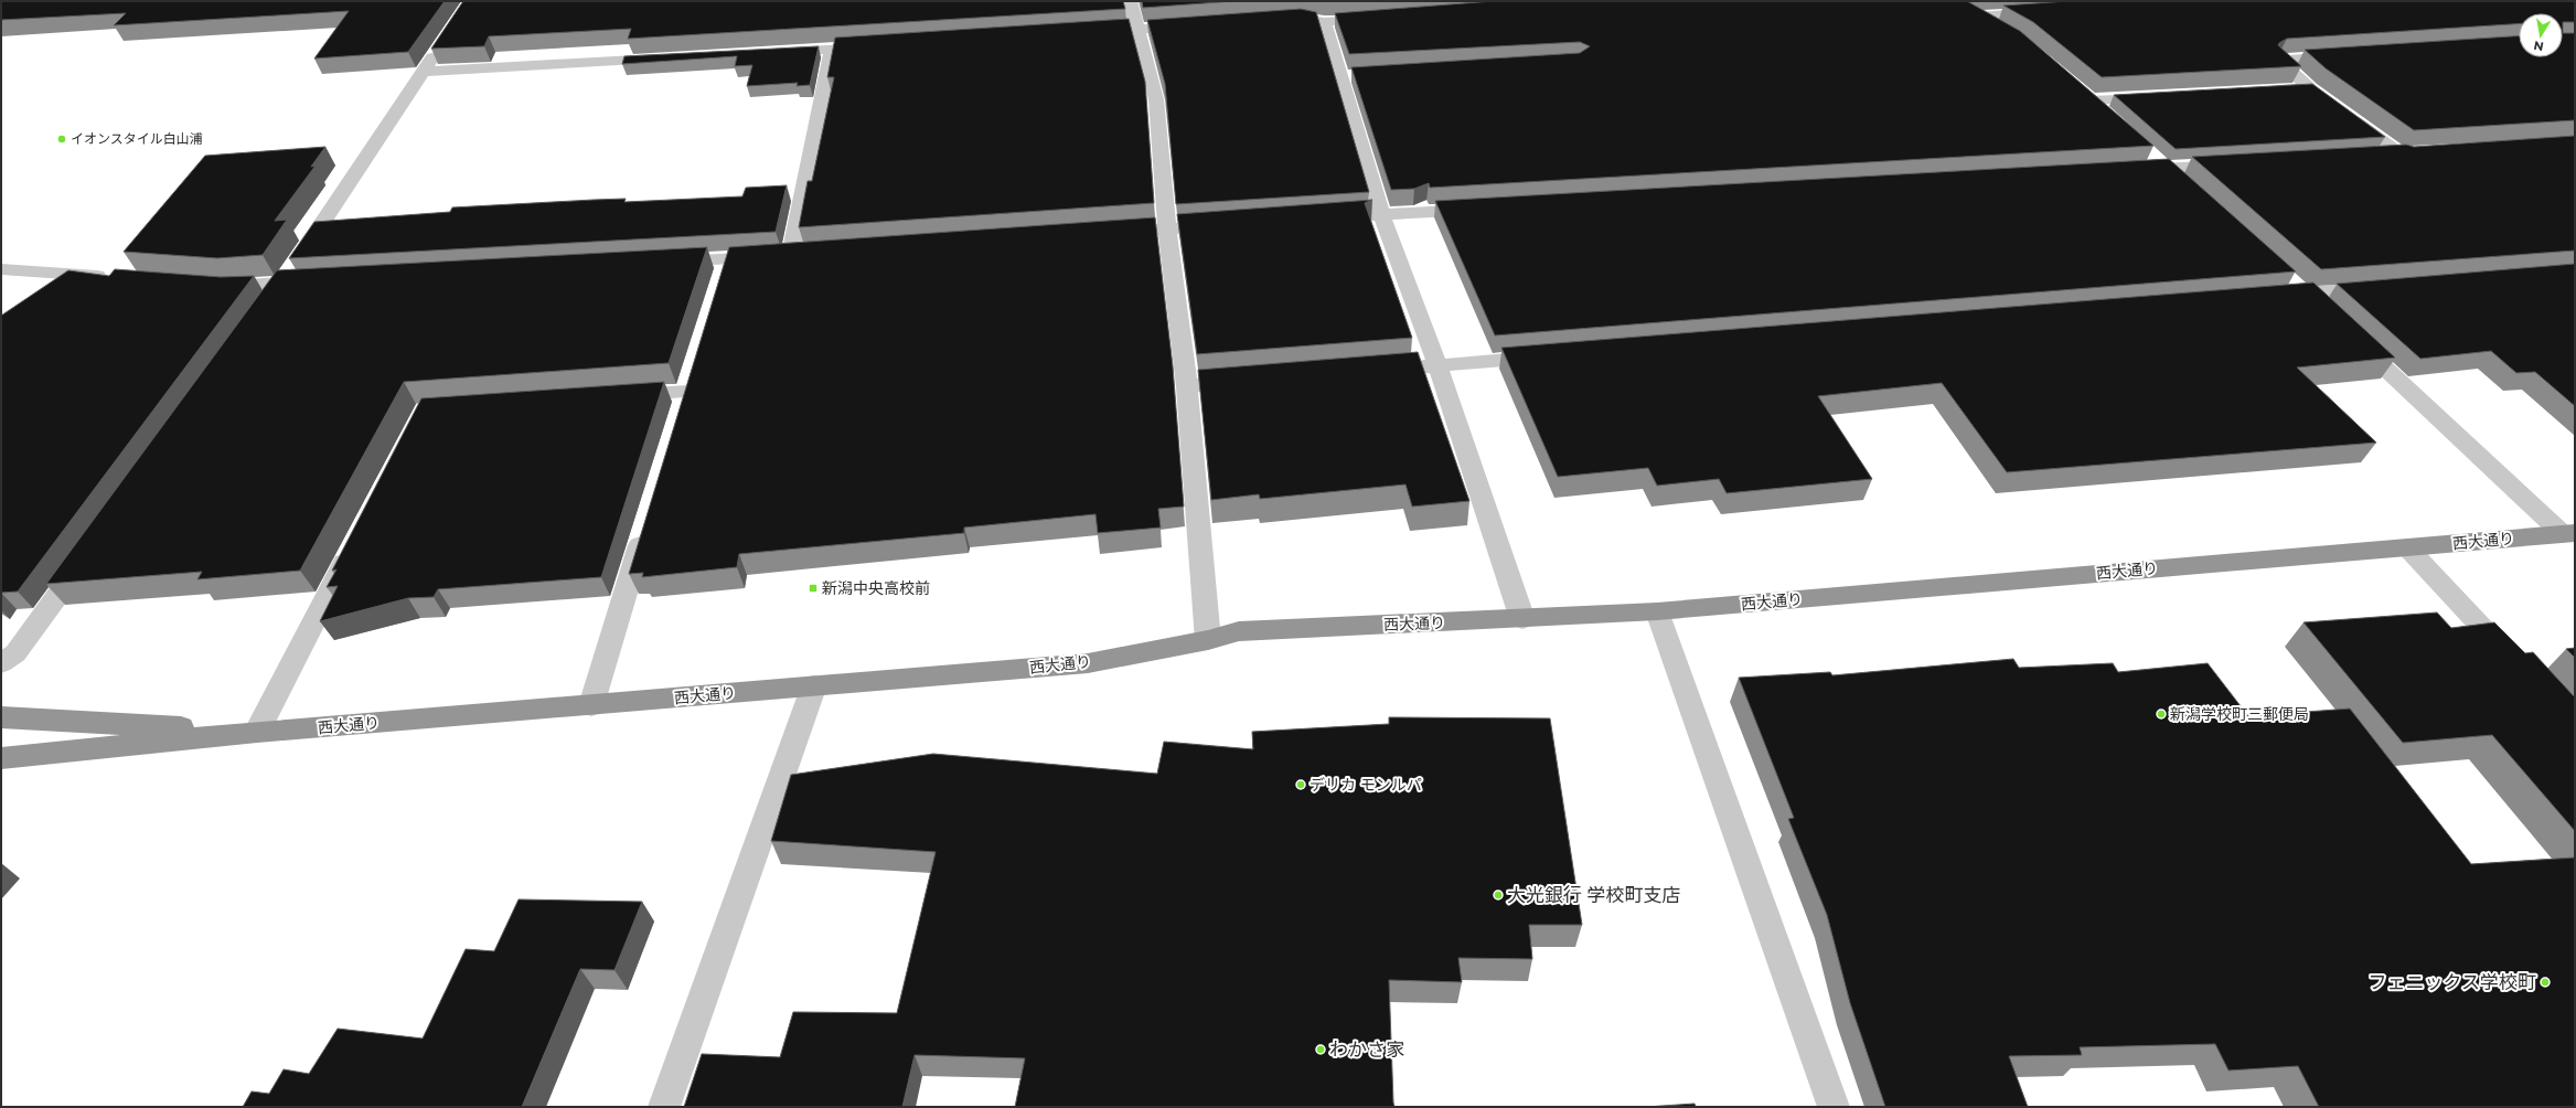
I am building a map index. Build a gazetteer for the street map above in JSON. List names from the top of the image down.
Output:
{
  "streets": {
    "highway": ["西大通り"]
  },
  "places": {
    "other": [
      "イオンスタイル白山浦",
      "新潟学校町三郵便局",
      "デリカ モンルパ",
      "大光銀行 学校町支店",
      "フェニックス学校町",
      "わかさ家"
    ],
    "transit": ["新潟中央高校前"]
  },
  "north": "bottom"
}
